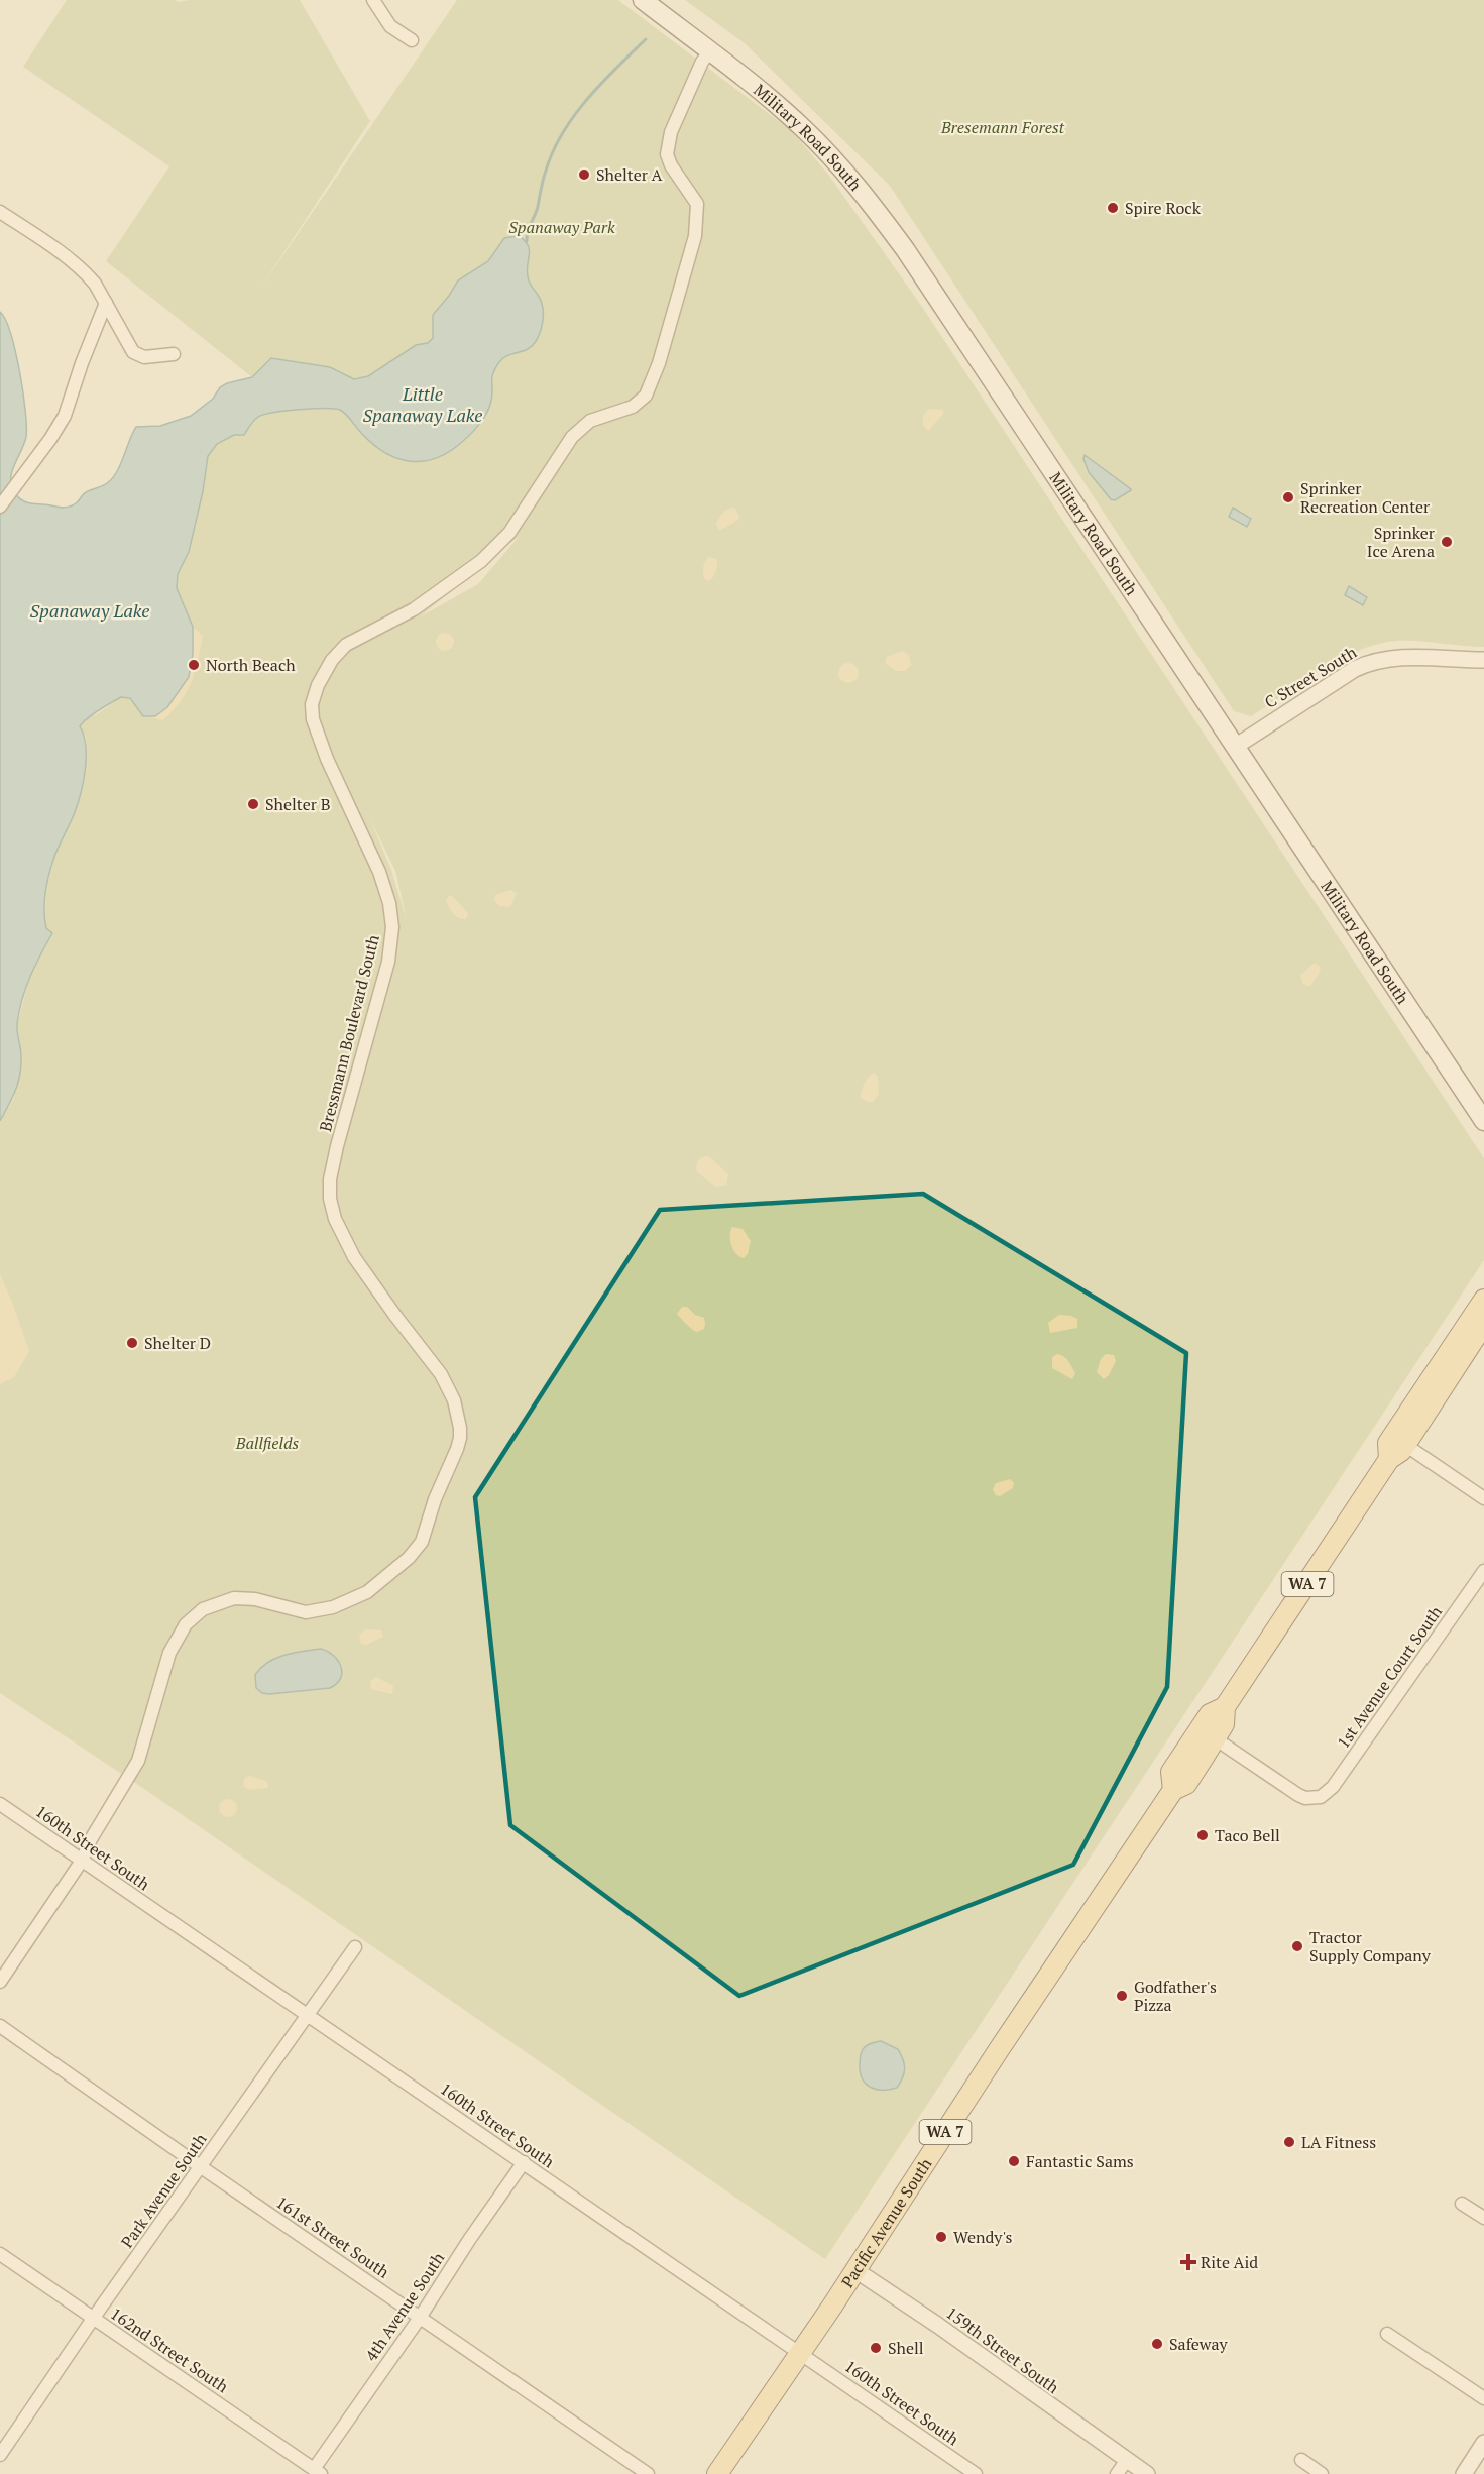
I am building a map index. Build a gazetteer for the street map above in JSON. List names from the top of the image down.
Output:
{
  "streets": {
    "main road": ["Military Road South", "WA 7", "Pacific Avenue South"],
    "street": [
      "C Street South",
      "Bressmann Boulevard South",
      "1st Avenue Court South",
      "160th Street South",
      "Park Avenue South",
      "161st Street South",
      "4th Avenue South",
      "162nd Street South",
      "159th Street South"
    ]
  },
  "crossings": [
    ["Military Road South", "C Street South"],
    ["Military Road South", "Bressmann Boulevard South"],
    ["Bressmann Boulevard South", "160th Street South"],
    ["1st Avenue Court South", "Pacific Avenue South"],
    ["160th Street South", "Park Avenue South"],
    ["160th Street South", "Pacific Avenue South"],
    ["160th Street South", "4th Avenue South"],
    ["Park Avenue South", "161st Street South"],
    ["Park Avenue South", "162nd Street South"],
    ["Pacific Avenue South", "159th Street South"],
    ["161st Street South", "4th Avenue South"],
    ["4th Avenue South", "162nd Street South"]
  ],
  "water": ["Little Spanaway Lake", "Spanaway Lake"],
  "parks": ["Bresemann Forest", "Spanaway Park", "Ballfields"],
  "places": {
    "other": [
      "Shelter A",
      "Spire Rock",
      "Sprinker Recreation Center",
      "Sprinker Ice Arena",
      "North Beach",
      "Shelter B",
      "Shelter D",
      "Taco Bell",
      "Tractor Supply Company",
      "Godfather's Pizza",
      "LA Fitness",
      "Fantastic Sams",
      "Wendy's",
      "Safeway",
      "Shell"
    ],
    "health": ["Rite Aid"]
  }
}
